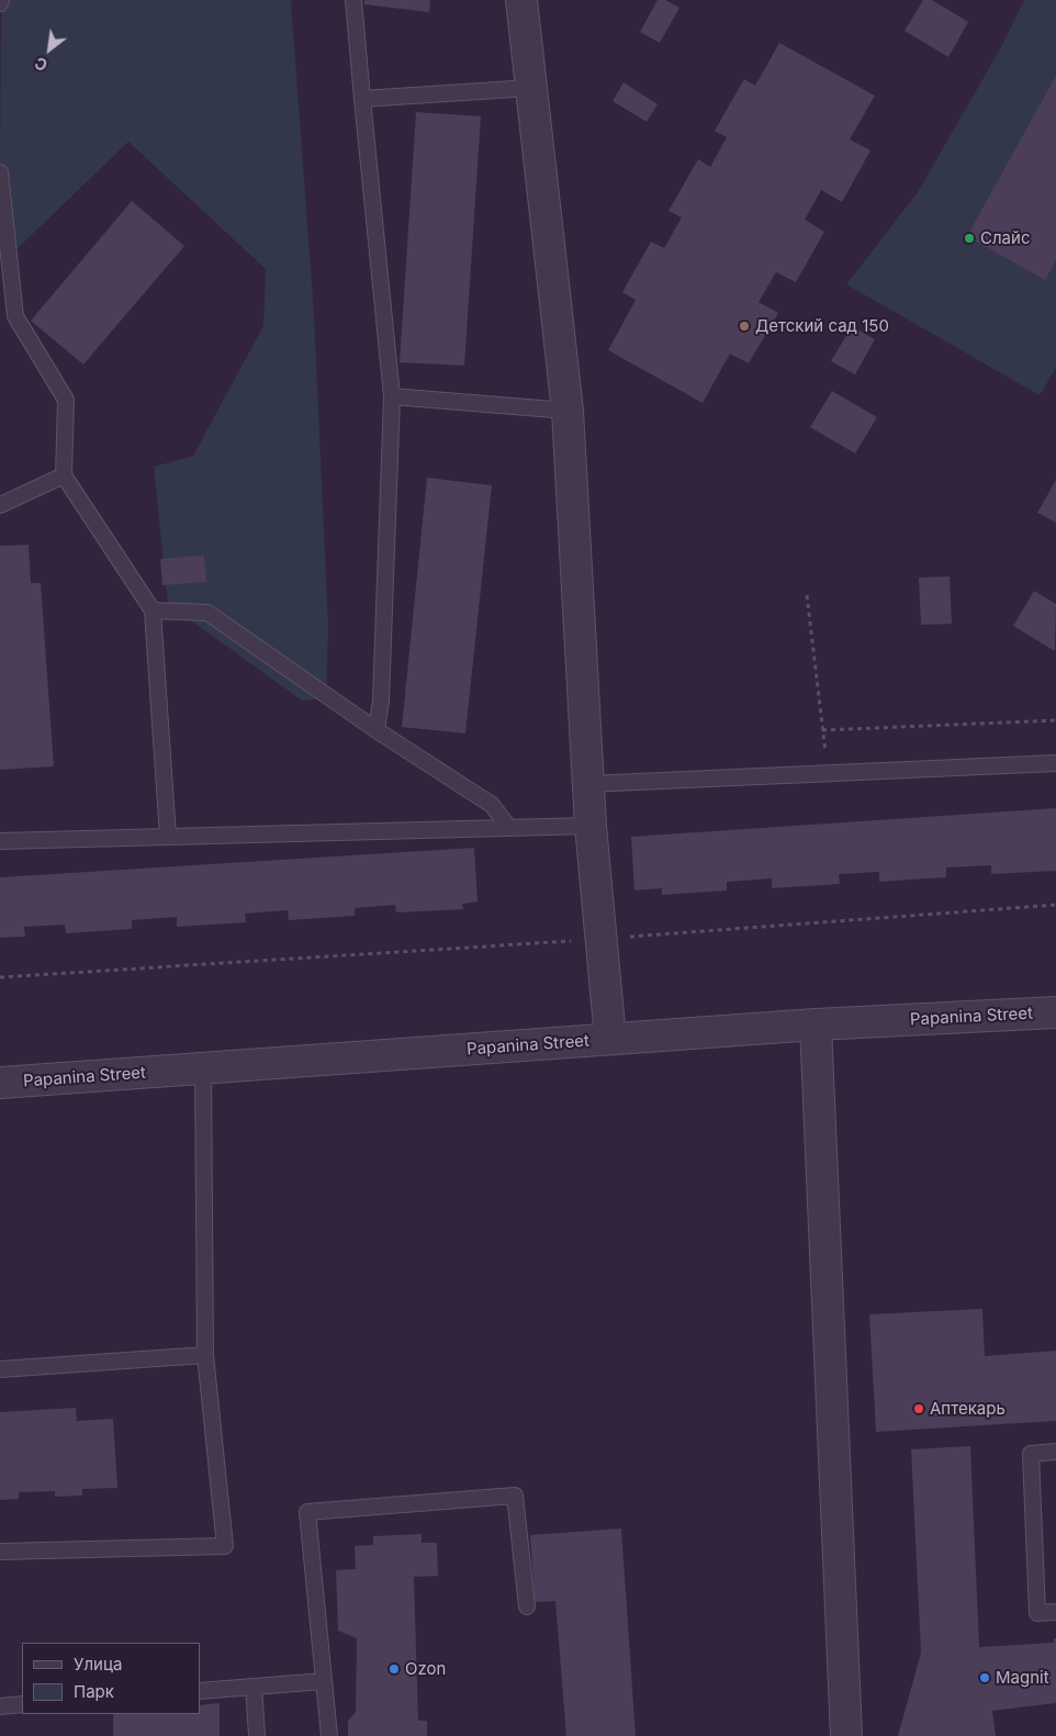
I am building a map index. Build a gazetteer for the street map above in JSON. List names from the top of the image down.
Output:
{
  "streets": {
    "street": ["Papanina Street"]
  },
  "places": [
    "Слайс",
    "Детский сад 150",
    "Аптекарь",
    "Ozon",
    "Magnit"
  ],
  "legend": ["Улица", "Парк"],
  "north": "bottom left"
}
